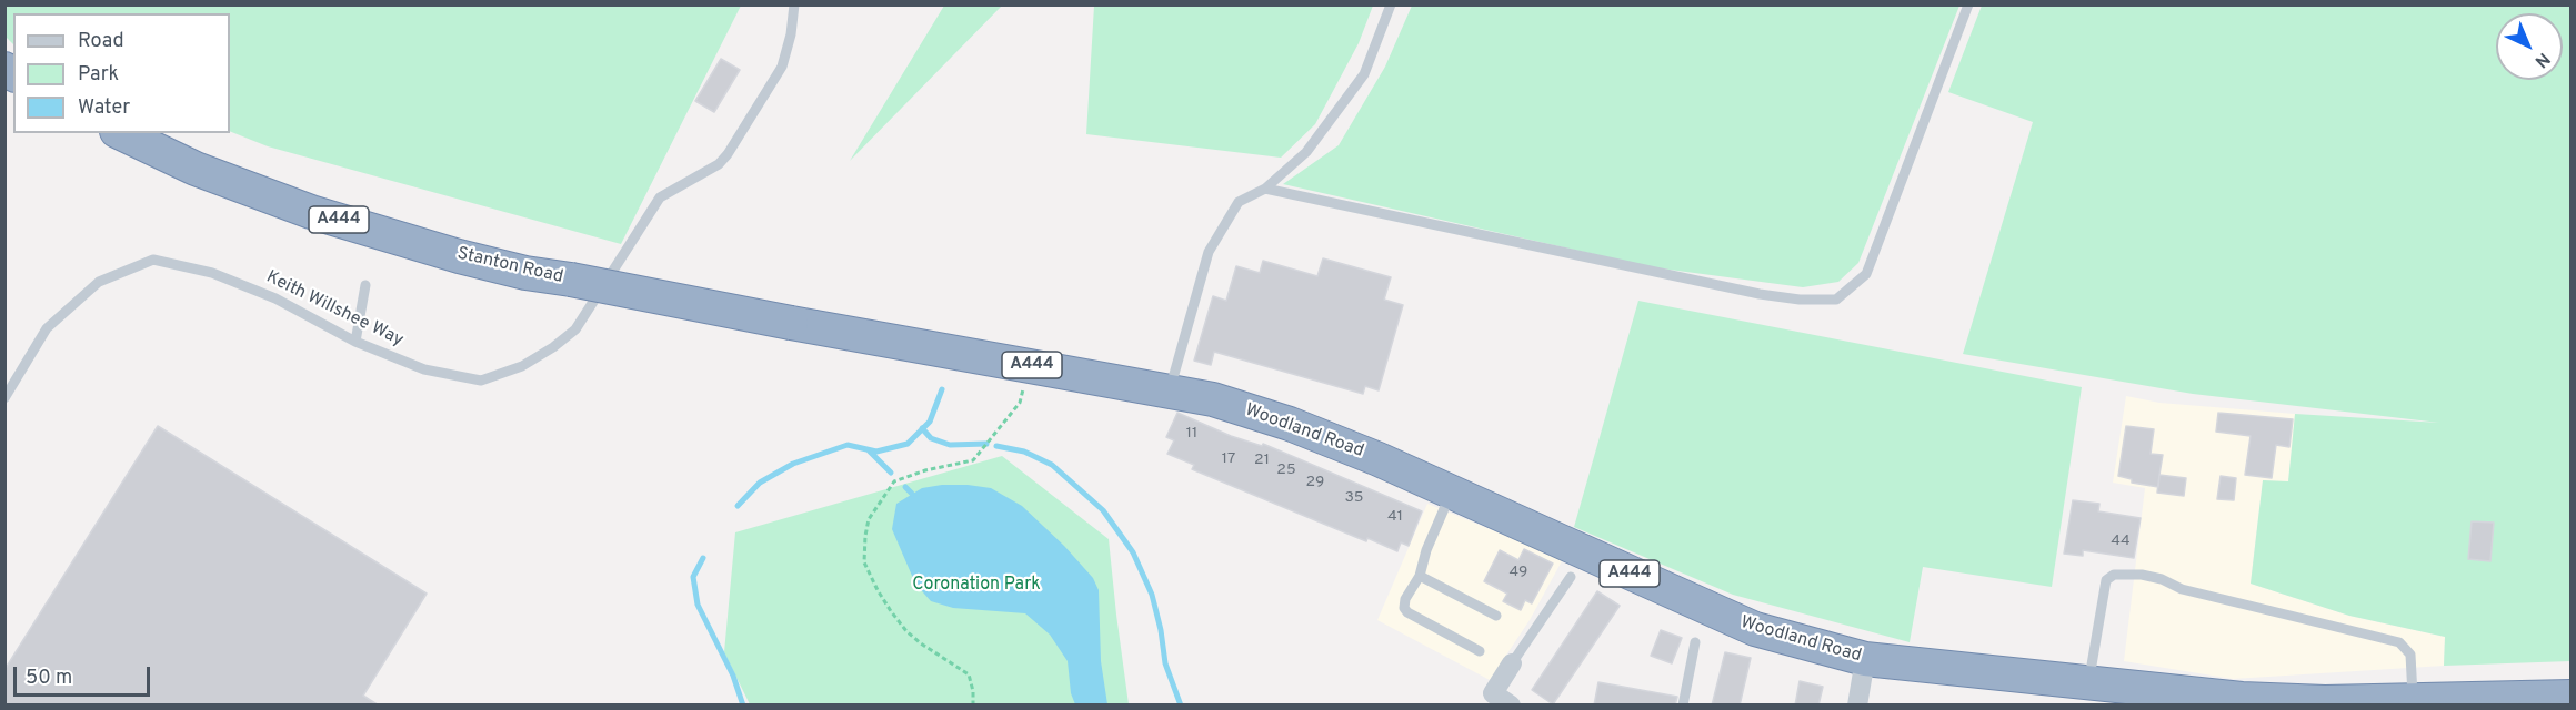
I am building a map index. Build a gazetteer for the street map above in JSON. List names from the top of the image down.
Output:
{
  "streets": {
    "highway": ["A444", "Stanton Road", "Woodland Road"],
    "lane": ["Keith Willshee Way"]
  },
  "crossings": [
    ["Stanton Road", "Woodland Road"]
  ],
  "parks": ["Coronation Park"],
  "house_numbers": [
    "11",
    "17",
    "21",
    "25",
    "29",
    "35",
    "41",
    "44",
    "49"
  ],
  "legend": ["Road", "Park", "Water"],
  "scale_bar": "50 m",
  "north": "bottom right"
}
